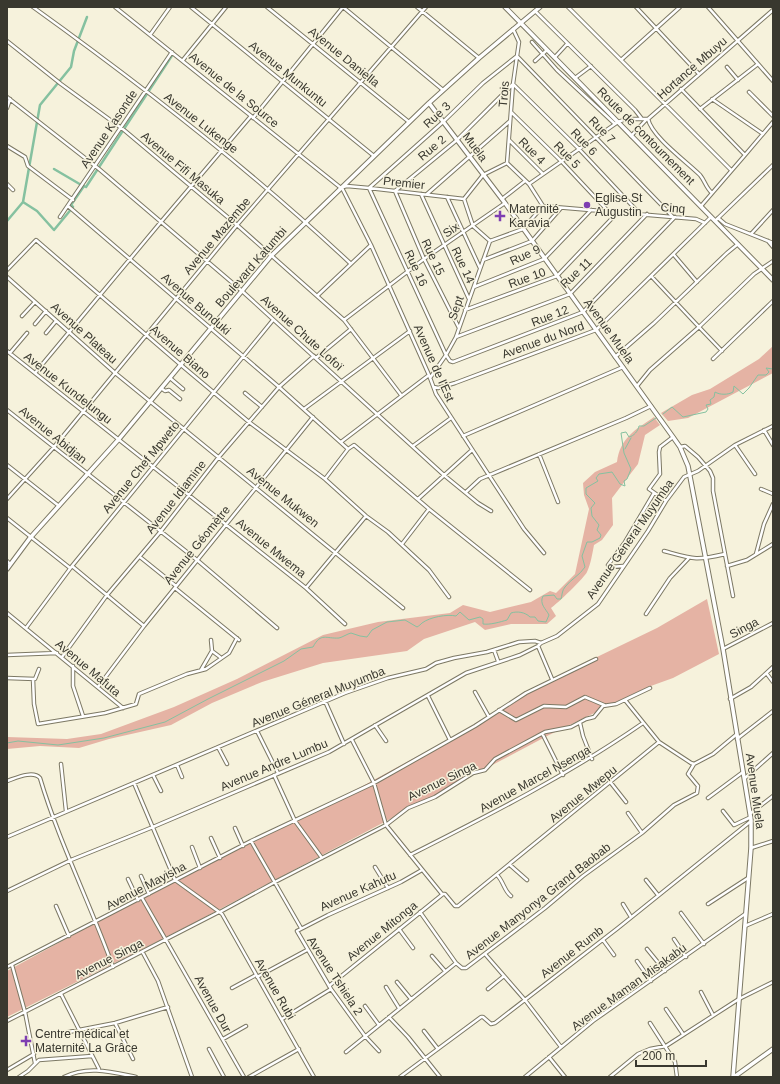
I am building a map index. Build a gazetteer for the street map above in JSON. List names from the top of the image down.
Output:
{
  "streets": {
    "street": [
      "Avenue Daniella",
      "Hortance Mbuyu",
      "Avenue Munkuntu",
      "Avenue de la Source",
      "Trois",
      "Rue 3",
      "Avenue Lukenge",
      "Avenue Kasonde",
      "Rue 7",
      "Route de contournement",
      "Rue 6",
      "Muela",
      "Rue 2",
      "Rue 4",
      "Rue 5",
      "Avenue Fifi Masuka",
      "Premier",
      "Cinq",
      "Six",
      "Avenue Mazembe",
      "Rue 9",
      "Rue 15",
      "Rue 14",
      "Boulevard Katumbi",
      "Rue 16",
      "Rue 11",
      "Rue 10",
      "Avenue Bunduki",
      "Sept",
      "Rue 12",
      "Avenue Muela",
      "Avenue Plateau",
      "Avenue Chute Lofoï",
      "Avenue du Nord",
      "Avenue Biano",
      "Avenue de l'Est",
      "Avenue Kundelungu",
      "Avenue Abidjan",
      "Avenue Chef Mpweto",
      "Avenue Idiamine",
      "Avenue Mukwen",
      "Avenue Géneral Muyumba",
      "Avenue Géomètre",
      "Avenue Mwema",
      "Singa",
      "Avenue Mafuta",
      "Avenue Andre Lumbu",
      "Avenue Marcel Nsenga",
      "Avenue Singa",
      "Avenue Mwepu",
      "Avenue Mayisha",
      "Avenue Kahutu",
      "Avenue Manyonya Grand Baobab",
      "Avenue Mitonga",
      "Avenue Rumb",
      "Avenue Tshiela 2",
      "Avenue Maman Misakabu",
      "Avenue Rubi",
      "Avenue Dur"
    ]
  },
  "crossings": [
    ["Avenue Daniella", "Avenue Mazembe"],
    ["Avenue Daniella", "Boulevard Katumbi"],
    ["Hortance Mbuyu", "Route de contournement"],
    ["Avenue Munkuntu", "Avenue Mazembe"],
    ["Avenue Munkuntu", "Boulevard Katumbi"],
    ["Avenue de la Source", "Avenue Kasonde"],
    ["Avenue de la Source", "Premier"],
    ["Avenue de la Source", "Avenue Mazembe"],
    ["Avenue de la Source", "Boulevard Katumbi"],
    ["Avenue de la Source", "Avenue de l'Est"],
    ["Trois", "Rue 3"],
    ["Trois", "Rue 7"],
    ["Trois", "Rue 6"],
    ["Trois", "Rue 2"],
    ["Trois", "Rue 4"],
    ["Trois", "Rue 5"],
    ["Trois", "Boulevard Katumbi"],
    ["Rue 3", "Rue 7"],
    ["Rue 3", "Muela"],
    ["Rue 3", "Premier"],
    ["Rue 3", "Rue 16"],
    ["Avenue Lukenge", "Avenue Kasonde"],
    ["Avenue Lukenge", "Avenue Mazembe"],
    ["Avenue Lukenge", "Boulevard Katumbi"],
    ["Avenue Kasonde", "Avenue Fifi Masuka"],
    ["Avenue Kasonde", "Avenue Bunduki"],
    ["Avenue Kasonde", "Avenue Chute Lofoï"],
    ["Rue 7", "Cinq"],
    ["Rue 7", "Rue 12"],
    ["Route de contournement", "Boulevard Katumbi"],
    ["Route de contournement", "Avenue du Nord"],
    ["Rue 6", "Rue 2"],
    ["Rue 6", "Cinq"],
    ["Muela", "Rue 2"],
    ["Muela", "Six"],
    ["Muela", "Boulevard Katumbi"],
    ["Muela", "Avenue Muela"],
    ["Rue 2", "Premier"],
    ["Rue 2", "Rue 15"],
    ["Rue 5", "Cinq"],
    ["Avenue Fifi Masuka", "Six"],
    ["Avenue Fifi Masuka", "Avenue Mazembe"],
    ["Avenue Fifi Masuka", "Boulevard Katumbi"],
    ["Avenue Fifi Masuka", "Sept"],
    ["Avenue Fifi Masuka", "Avenue Idiamine"],
    ["Premier", "Rue 15"],
    ["Premier", "Rue 14"],
    ["Premier", "Boulevard Katumbi"],
    ["Premier", "Rue 16"],
    ["Premier", "Avenue de l'Est"],
    ["Cinq", "Rue 9"],
    ["Cinq", "Rue 11"],
    ["Cinq", "Rue 10"],
    ["Cinq", "Rue 12"],
    ["Cinq", "Avenue du Nord"],
    ["Six", "Rue 15"],
    ["Six", "Rue 14"],
    ["Six", "Rue 16"],
    ["Six", "Avenue Muela"],
    ["Six", "Avenue de l'Est"],
    ["Avenue Mazembe", "Avenue Bunduki"],
    ["Avenue Mazembe", "Avenue Plateau"],
    ["Avenue Mazembe", "Avenue Chute Lofoï"],
    ["Avenue Mazembe", "Avenue Biano"],
    ["Avenue Mazembe", "Avenue Kundelungu"],
    ["Avenue Mazembe", "Avenue Abidjan"],
    ["Rue 9", "Sept"],
    ["Rue 9", "Avenue Muela"],
    ["Rue 15", "Sept"],
    ["Rue 14", "Sept"],
    ["Boulevard Katumbi", "Avenue Bunduki"],
    ["Boulevard Katumbi", "Avenue Plateau"],
    ["Boulevard Katumbi", "Avenue Chute Lofoï"],
    ["Boulevard Katumbi", "Avenue Biano"],
    ["Boulevard Katumbi", "Avenue de l'Est"],
    ["Boulevard Katumbi", "Avenue Kundelungu"],
    ["Boulevard Katumbi", "Avenue Abidjan"],
    ["Boulevard Katumbi", "Avenue Mukwen"],
    ["Boulevard Katumbi", "Avenue Mwema"],
    ["Rue 16", "Sept"],
    ["Rue 16", "Rue 12"],
    ["Rue 11", "Sept"],
    ["Rue 11", "Avenue Muela"],
    ["Rue 10", "Sept"],
    ["Rue 10", "Avenue Muela"],
    ["Avenue Bunduki", "Sept"],
    ["Avenue Bunduki", "Avenue Chef Mpweto"],
    ["Avenue Bunduki", "Avenue Idiamine"],
    ["Avenue Bunduki", "Avenue Géomètre"],
    ["Sept", "Rue 12"],
    ["Sept", "Avenue Chute Lofoï"],
    ["Sept", "Avenue de l'Est"],
    ["Rue 12", "Avenue Muela"],
    ["Avenue Muela", "Avenue du Nord"],
    ["Avenue Muela", "Avenue Géneral Muyumba"],
    ["Avenue Muela", "Singa"],
    ["Avenue Muela", "Avenue Rumb"],
    ["Avenue Muela", "Avenue Maman Misakabu"],
    ["Avenue Plateau", "Avenue Mukwen"],
    ["Avenue Chute Lofoï", "Avenue Chef Mpweto"],
    ["Avenue Chute Lofoï", "Avenue Idiamine"],
    ["Avenue du Nord", "Avenue de l'Est"],
    ["Avenue Biano", "Avenue Chef Mpweto"],
    ["Avenue Biano", "Avenue Idiamine"],
    ["Avenue Biano", "Avenue Géomètre"],
    ["Avenue Kundelungu", "Avenue Mwema"],
    ["Avenue Abidjan", "Avenue Chef Mpweto"],
    ["Avenue Abidjan", "Avenue Idiamine"],
    ["Avenue Abidjan", "Avenue Géomètre"],
    ["Avenue Chef Mpweto", "Avenue Mukwen"],
    ["Avenue Chef Mpweto", "Avenue Mwema"],
    ["Avenue Chef Mpweto", "Avenue Mafuta"],
    ["Avenue Idiamine", "Avenue Mukwen"],
    ["Avenue Idiamine", "Avenue Mwema"],
    ["Avenue Idiamine", "Avenue Mafuta"],
    ["Avenue Mukwen", "Avenue Géomètre"],
    ["Avenue Mukwen", "Avenue Mwema"],
    ["Avenue Géneral Muyumba", "Avenue Andre Lumbu"],
    ["Avenue Géomètre", "Avenue Mwema"],
    ["Avenue Géomètre", "Avenue Mafuta"],
    ["Avenue Singa", "Avenue Tshiela 2"],
    ["Avenue Singa", "Avenue Rubi"],
    ["Avenue Singa", "Avenue Dur"],
    ["Avenue Mwepu", "Avenue Mitonga"],
    ["Avenue Mayisha", "Avenue Tshiela 2"],
    ["Avenue Mayisha", "Avenue Dur"],
    ["Avenue Kahutu", "Avenue Tshiela 2"],
    ["Avenue Manyonya Grand Baobab", "Avenue Tshiela 2"],
    ["Avenue Mitonga", "Avenue Tshiela 2"]
  ],
  "places": {
    "other": ["Eglise St Augustin"],
    "health": ["Maternité Karavia", "Centre médical et Maternité La Grâce"]
  },
  "scale_bar": "200 m"
}
